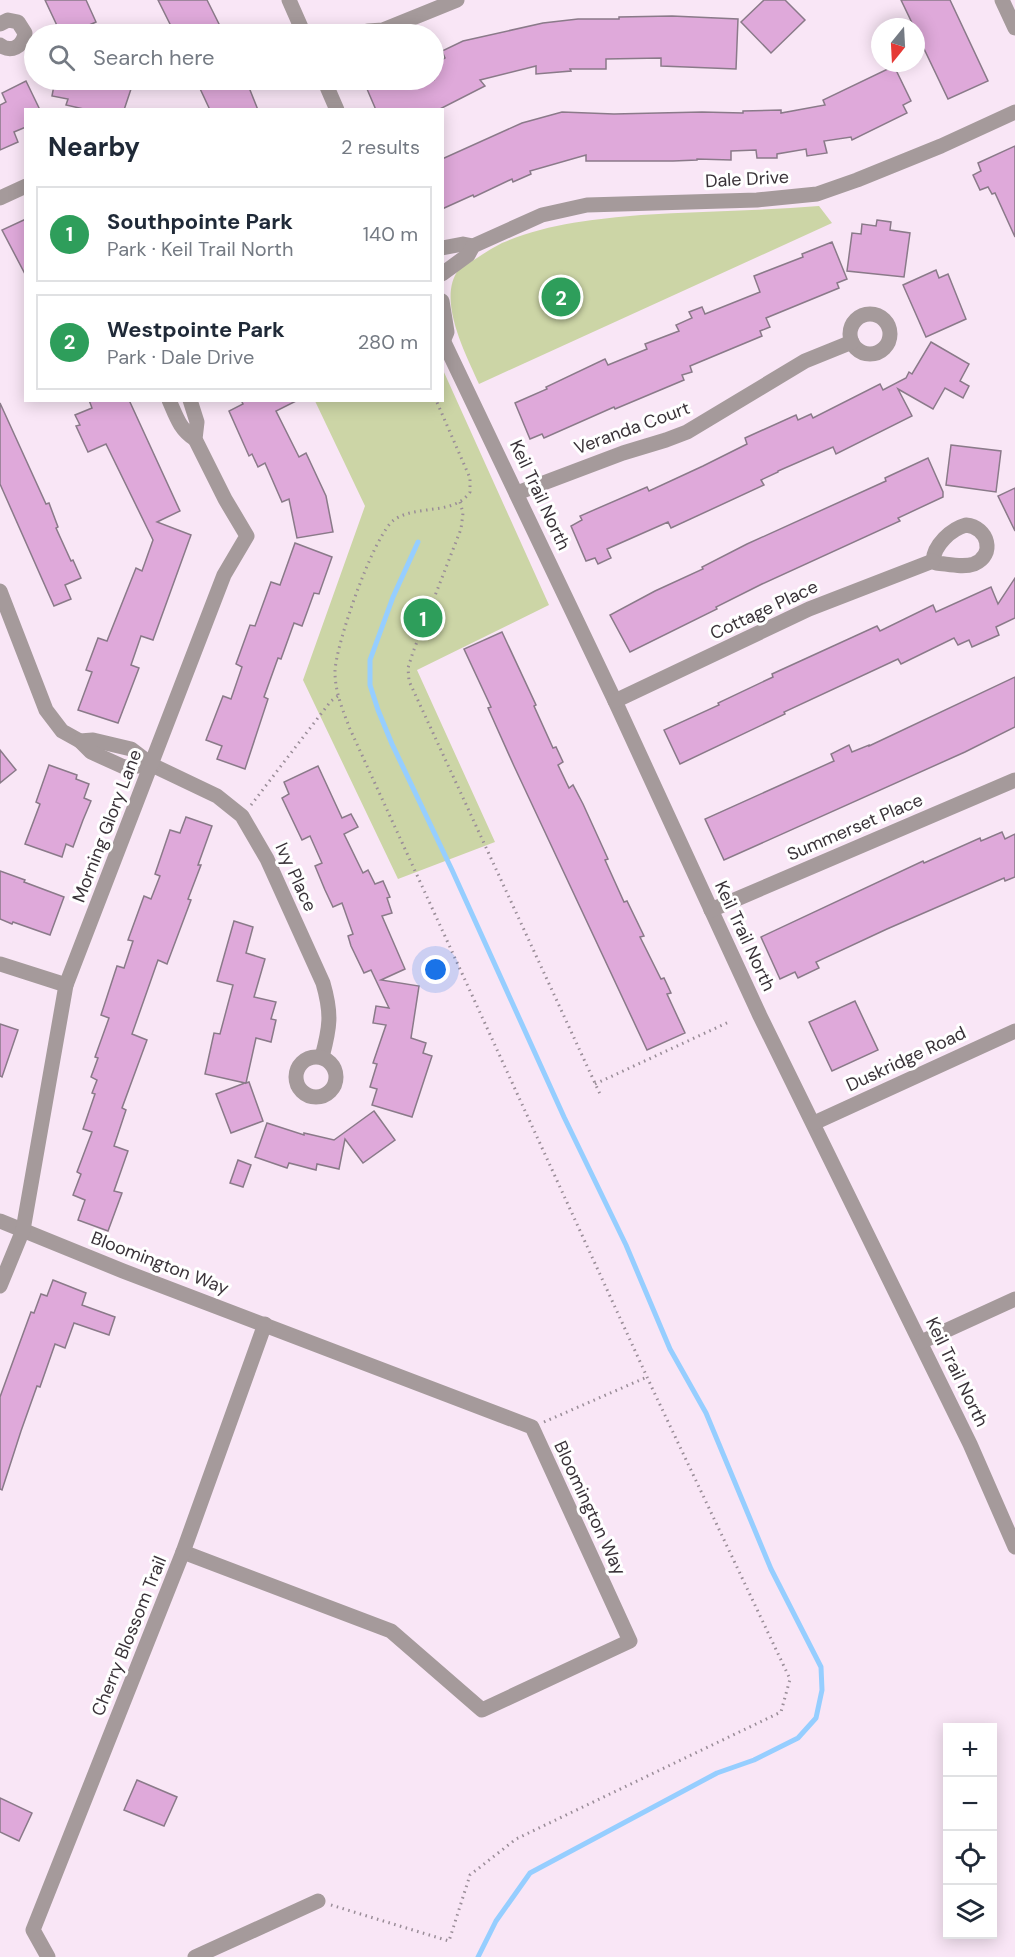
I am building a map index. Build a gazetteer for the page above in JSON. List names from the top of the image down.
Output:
{
  "streets": {
    "street": [
      "Dale Drive",
      "Veranda Court",
      "Keil Trail North",
      "Cottage Place",
      "Morning Glory Lane",
      "Summerset Place",
      "Ivy Place",
      "Duskridge Road",
      "Bloomington Way",
      "Cherry Blossom Trail"
    ]
  },
  "crossings": [
    ["Veranda Court", "Keil Trail North"],
    ["Keil Trail North", "Cottage Place"],
    ["Keil Trail North", "Summerset Place"],
    ["Keil Trail North", "Duskridge Road"],
    ["Morning Glory Lane", "Ivy Place"],
    ["Morning Glory Lane", "Bloomington Way"],
    ["Bloomington Way", "Cherry Blossom Trail"]
  ],
  "north": "bottom",
  "page": {
    "search": "Search here",
    "heading": ["Nearby", "2 results"],
    "list": [
      {
        "mark": "1",
        "name": "Southpointe Park",
        "note": "Park · Keil Trail North",
        "value": "140 m"
      },
      {
        "mark": "2",
        "name": "Westpointe Park",
        "note": "Park · Dale Drive",
        "value": "280 m"
      }
    ],
    "pins": ["2", "1"],
    "map_buttons": ["+", "−"]
  }
}
